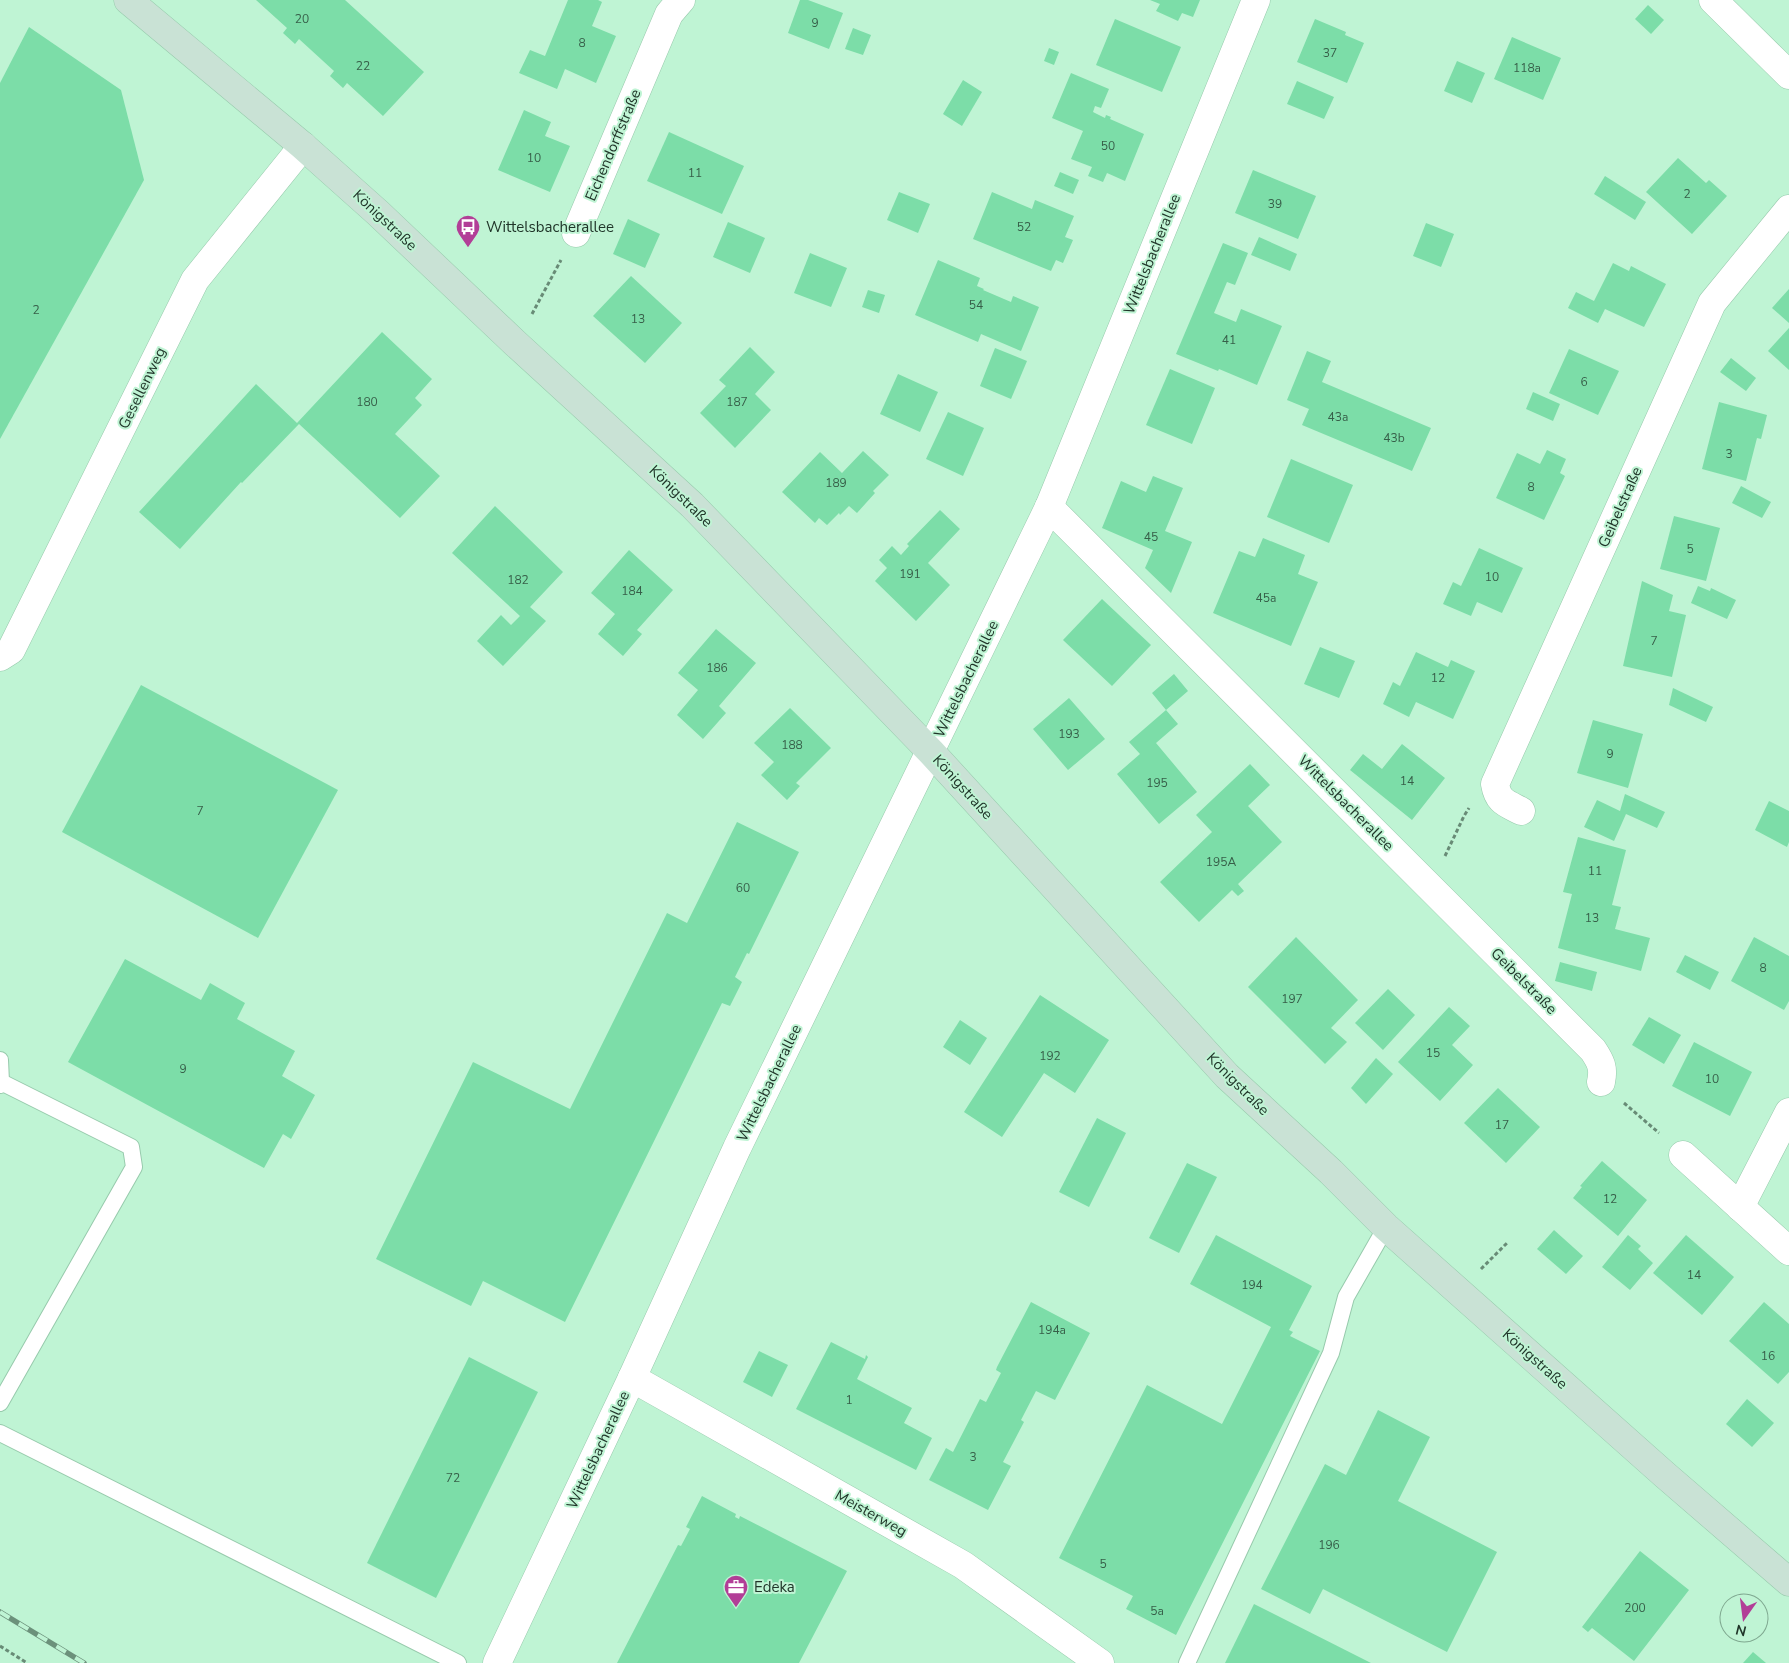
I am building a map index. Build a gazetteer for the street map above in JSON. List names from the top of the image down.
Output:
{
  "streets": {
    "main road": ["Königstraße"],
    "street": [
      "Eichendorffstraße",
      "Wittelsbacherallee",
      "Gesellenweg",
      "Geibelstraße",
      "Meisterweg"
    ]
  },
  "crossings": [
    ["Königstraße", "Wittelsbacherallee"],
    ["Königstraße", "Gesellenweg"],
    ["Wittelsbacherallee", "Geibelstraße"],
    ["Wittelsbacherallee", "Meisterweg"]
  ],
  "places": {
    "bus stop": ["Wittelsbacherallee"],
    "office": ["Edeka"]
  },
  "house_numbers": [
    "20",
    "9",
    "8",
    "37",
    "22",
    "118a",
    "50",
    "10",
    "11",
    "2",
    "39",
    "52",
    "54",
    "2",
    "13",
    "41",
    "6",
    "180",
    "187",
    "43a",
    "43b",
    "3",
    "189",
    "8",
    "45",
    "5",
    "191",
    "10",
    "182",
    "184",
    "45a",
    "7",
    "186",
    "12",
    "193",
    "188",
    "9",
    "14",
    "195",
    "7",
    "195A",
    "11",
    "60",
    "13",
    "8",
    "197",
    "15",
    "192",
    "9",
    "10",
    "17",
    "12",
    "14",
    "194",
    "194a",
    "16",
    "1",
    "3",
    "72",
    "196",
    "5",
    "200",
    "5a"
  ],
  "north": "bottom"
}
